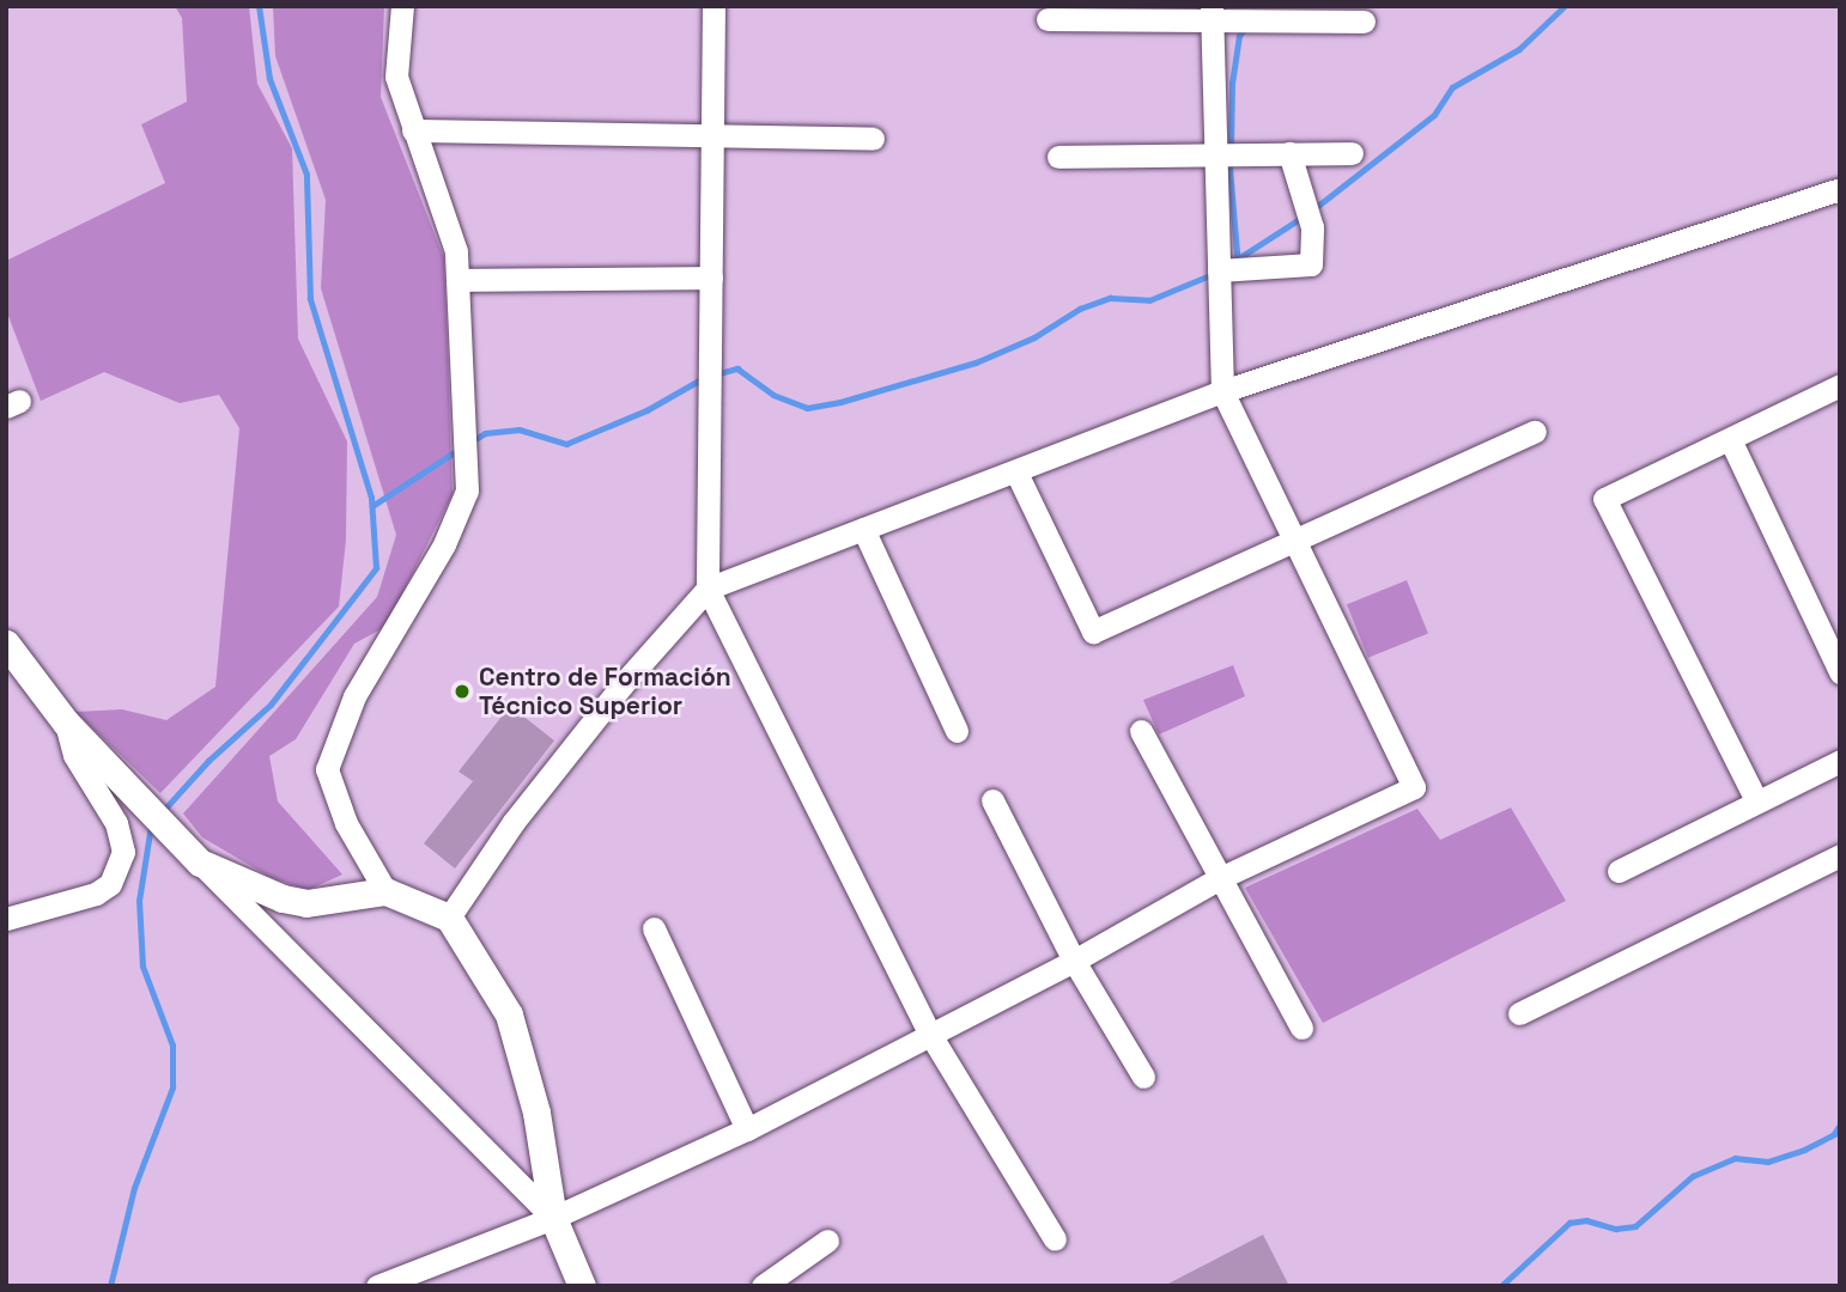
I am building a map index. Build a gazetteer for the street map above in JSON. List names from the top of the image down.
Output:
{
  "places": ["Centro de Formación Técnico Superior"]
}
